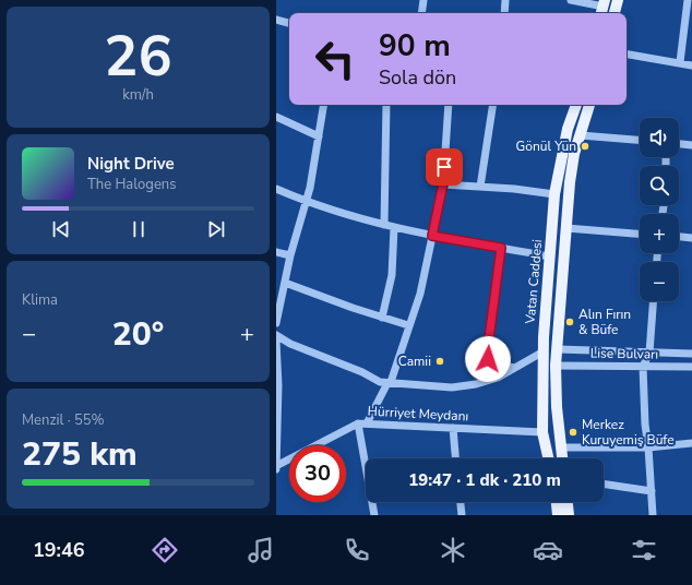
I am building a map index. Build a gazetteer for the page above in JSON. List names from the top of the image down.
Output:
{
  "streets": {
    "main road": ["Vatan Caddesi"],
    "street": ["Lise Bulvarı", "Hürriyet Meydanı"]
  },
  "crossings": [
    ["Vatan Caddesi", "Hürriyet Meydanı"]
  ],
  "places": [
    "Gönül Yün",
    "Alın Fırın & Büfe",
    "Camii",
    "Merkez Kuruyemiş Büfe"
  ],
  "page": {
    "tile": [
      ["26", "km/h"],
      "Klima",
      ["Menzil · 55%", "275 km"]
    ],
    "turn": ["90 m", "Sola dön"],
    "map_buttons": ["+", "−"],
    "song": ["Night Drive", "The Halogens"],
    "heat": ["−", "20°", "+"],
    "limit": "30",
    "trip": "19:47 · 1 dk · 210 m",
    "tabs": "19:46"
  }
}
